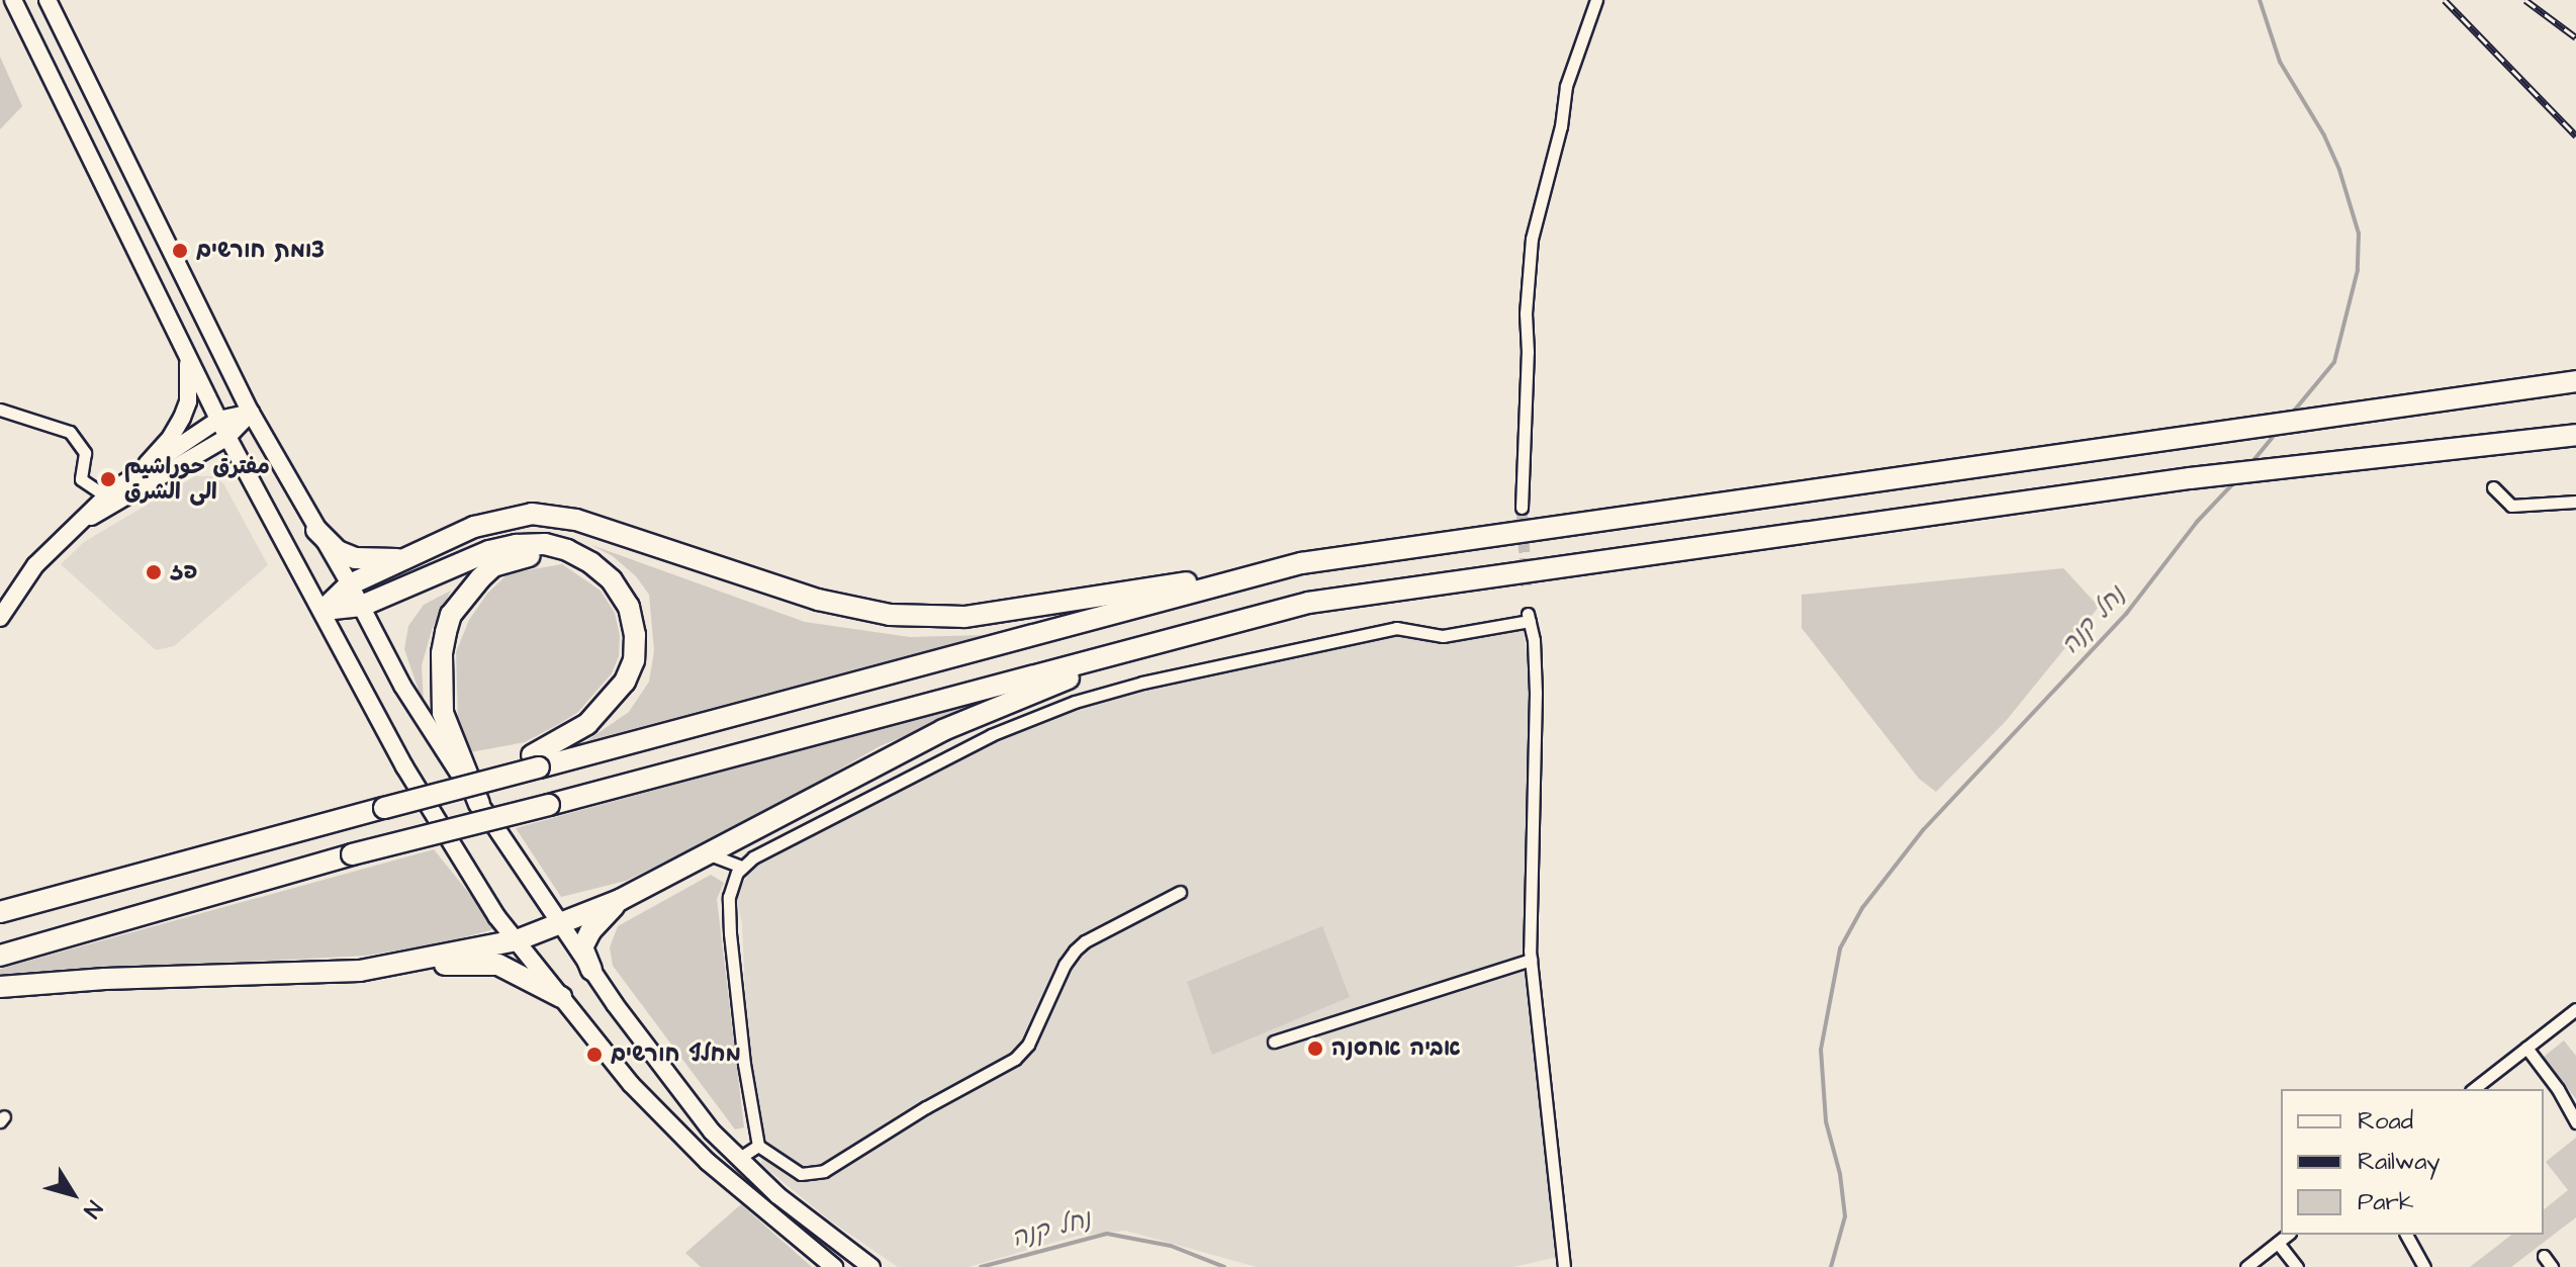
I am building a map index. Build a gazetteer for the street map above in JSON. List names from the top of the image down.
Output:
{
  "water": ["נחל קנה"],
  "places": [
    "צומת חורשים",
    "مفترق حوراشيم الى الشرق",
    "פז",
    "אביה אחסנה",
    "מחלף חורשים"
  ],
  "legend": ["Road", "Railway", "Park"],
  "north": "bottom right"
}
